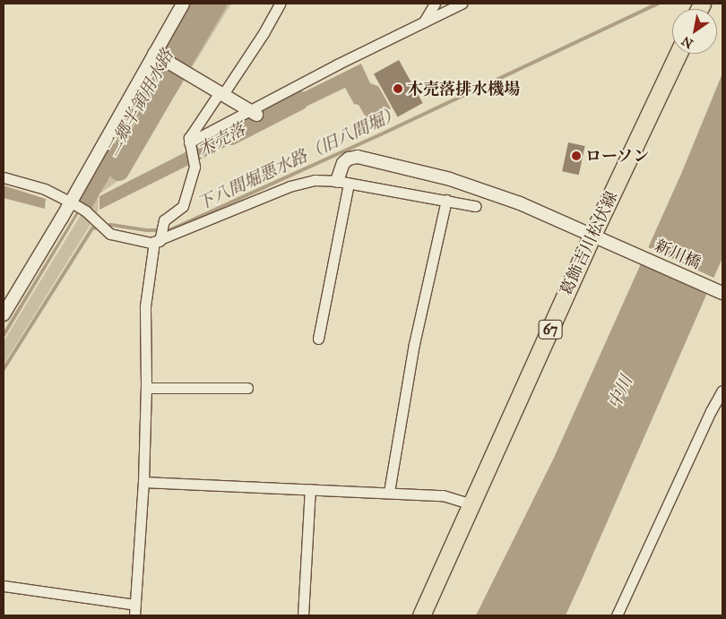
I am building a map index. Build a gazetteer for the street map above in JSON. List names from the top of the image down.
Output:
{
  "streets": {
    "main road": ["葛飾吉川松伏線", "67"],
    "street": ["新川橋"]
  },
  "crossings": [
    ["葛飾吉川松伏線", "新川橋"]
  ],
  "water": [
    "二郷半領用水路",
    "木売落",
    "下八間堀悪水路（旧八間堀）",
    "中川"
  ],
  "places": ["木売落排水機場", "ローソン"],
  "north": "bottom left"
}
